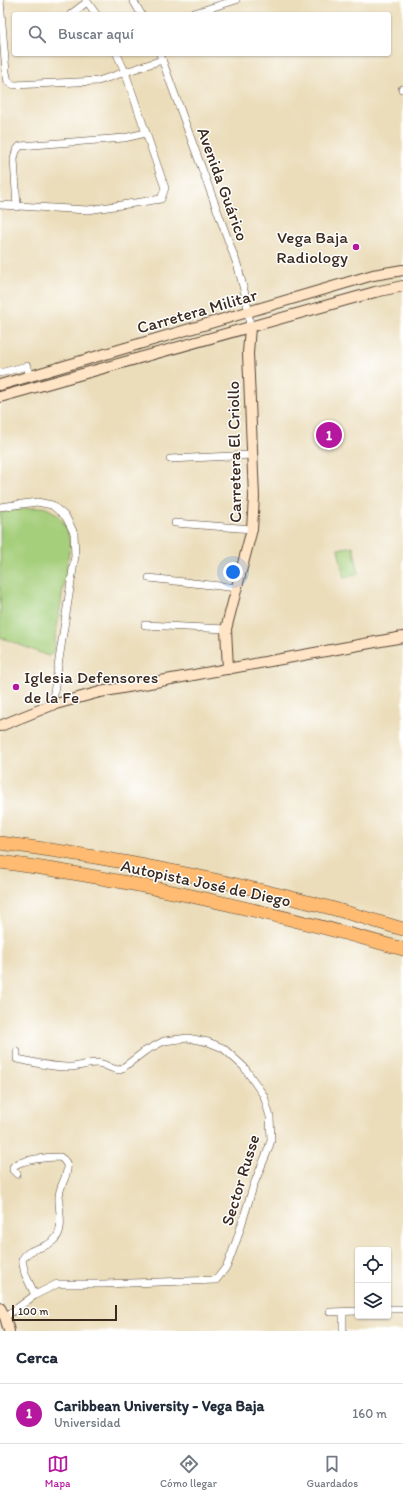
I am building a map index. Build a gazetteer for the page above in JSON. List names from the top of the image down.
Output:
{
  "streets": {
    "highway": ["Autopista José de Diego"],
    "main road": ["Carretera Militar", "Carretera El Criollo"],
    "street": ["Avenida Guárico", "Sector Russe"]
  },
  "crossings": [
    ["Avenida Guárico", "Carretera Militar"],
    ["Avenida Guárico", "Carretera El Criollo"],
    ["Carretera Militar", "Carretera El Criollo"]
  ],
  "places": ["Vega Baja Radiology", "Iglesia Defensores de la Fe"],
  "scale_bar": "100 m",
  "page": {
    "search": "Buscar aquí",
    "pins": "1",
    "scale": "100 m",
    "heading": "Cerca",
    "list": [
      {
        "mark": "1",
        "name": "Caribbean University - Vega Baja",
        "note": "Universidad",
        "value": "160 m"
      }
    ],
    "nav": ["Mapa", "Cómo llegar", "Guardados"]
  }
}
